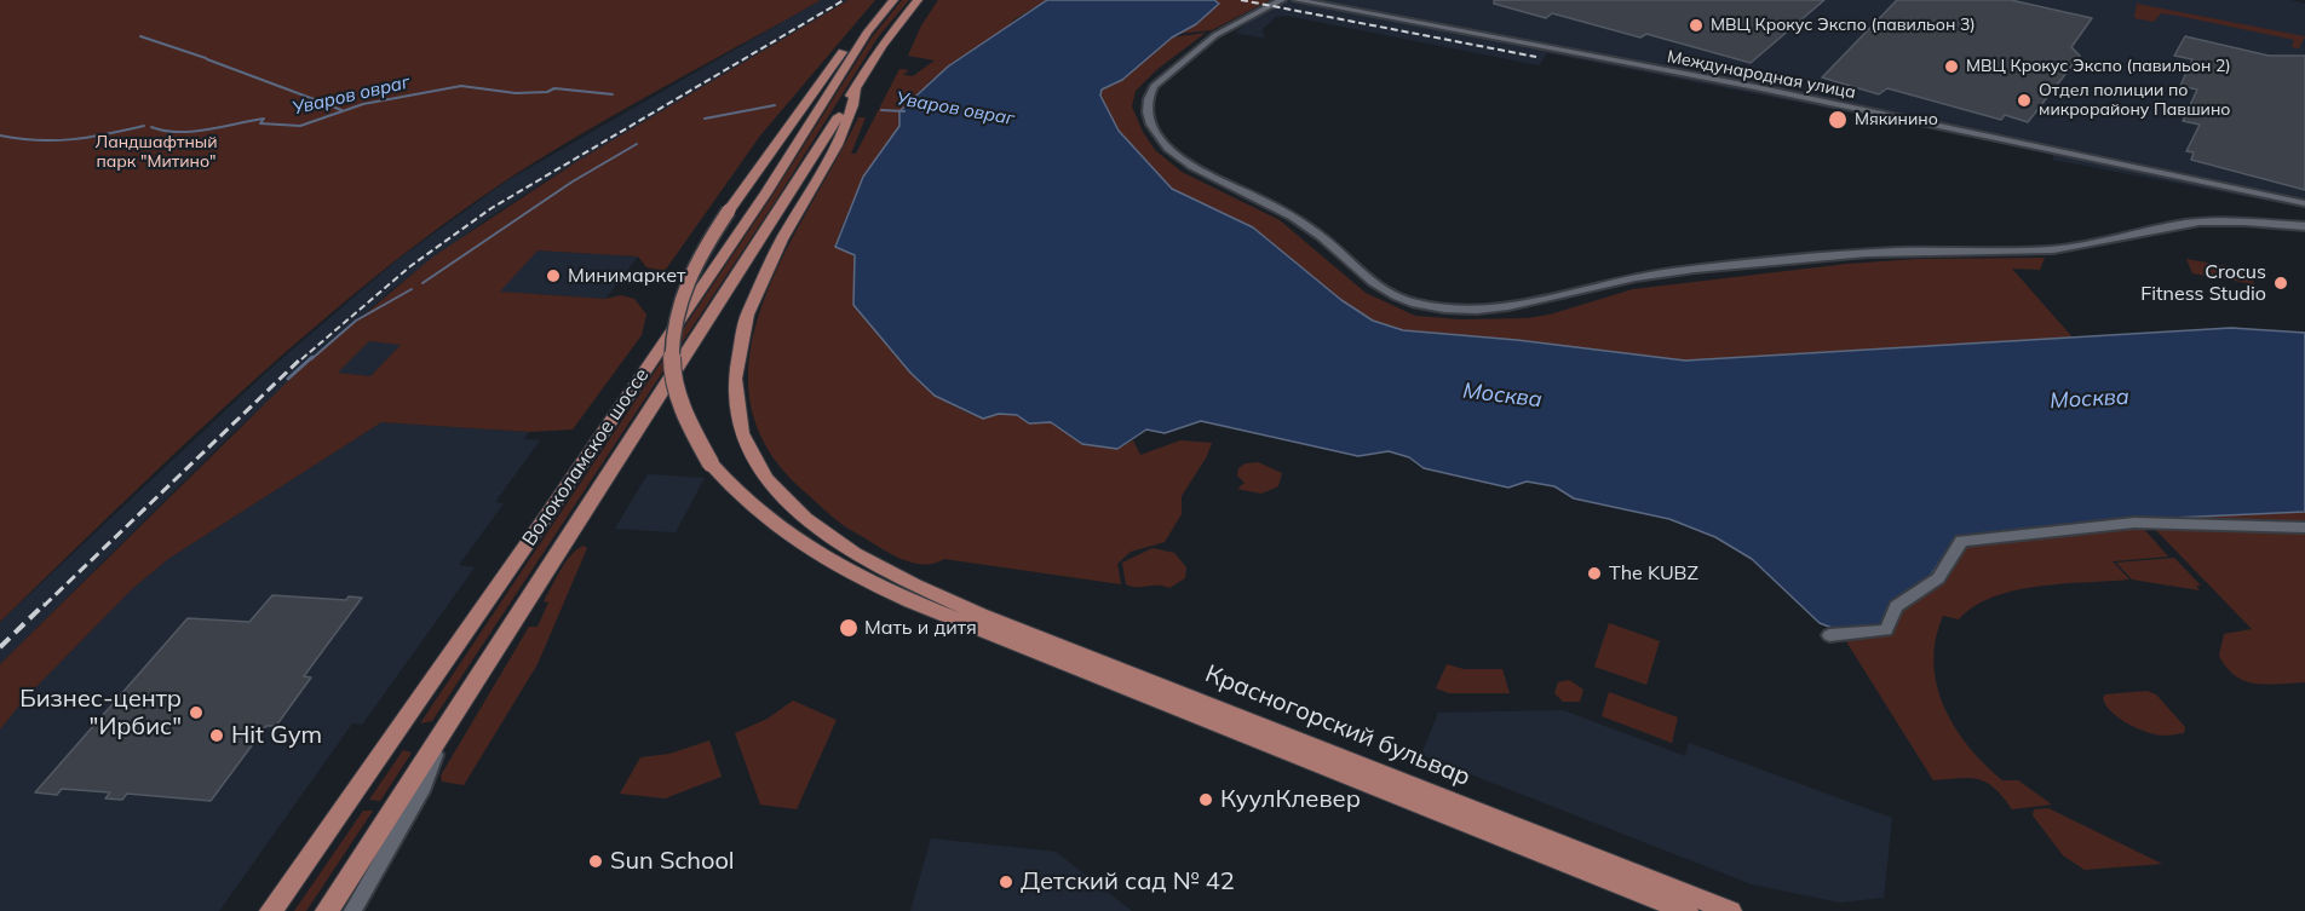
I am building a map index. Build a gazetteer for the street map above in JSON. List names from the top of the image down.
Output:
{
  "streets": {
    "main road": ["Волоколамское шоссе", "Красногорский бульвар"],
    "street": ["Международная улица"]
  },
  "crossings": [
    ["Волоколамское шоссе", "Красногорский бульвар"]
  ],
  "water": ["Уваров овраг", "Москва"],
  "parks": ["Ландшафтный парк \"Митино\""],
  "places": [
    "МВЦ Крокус Экспо (павильон 3)",
    "МВЦ Крокус Экспо (павильон 2)",
    "Отдел полиции по микрорайону Павшино",
    "Мякинино",
    "Минимаркет",
    "Crocus Fitness Studio",
    "The KUBZ",
    "Мать и дитя",
    "Бизнес-центр \"Ирбис\"",
    "Hit Gym",
    "КуулКлевер",
    "Sun School",
    "Детский сад № 42"
  ]
}
